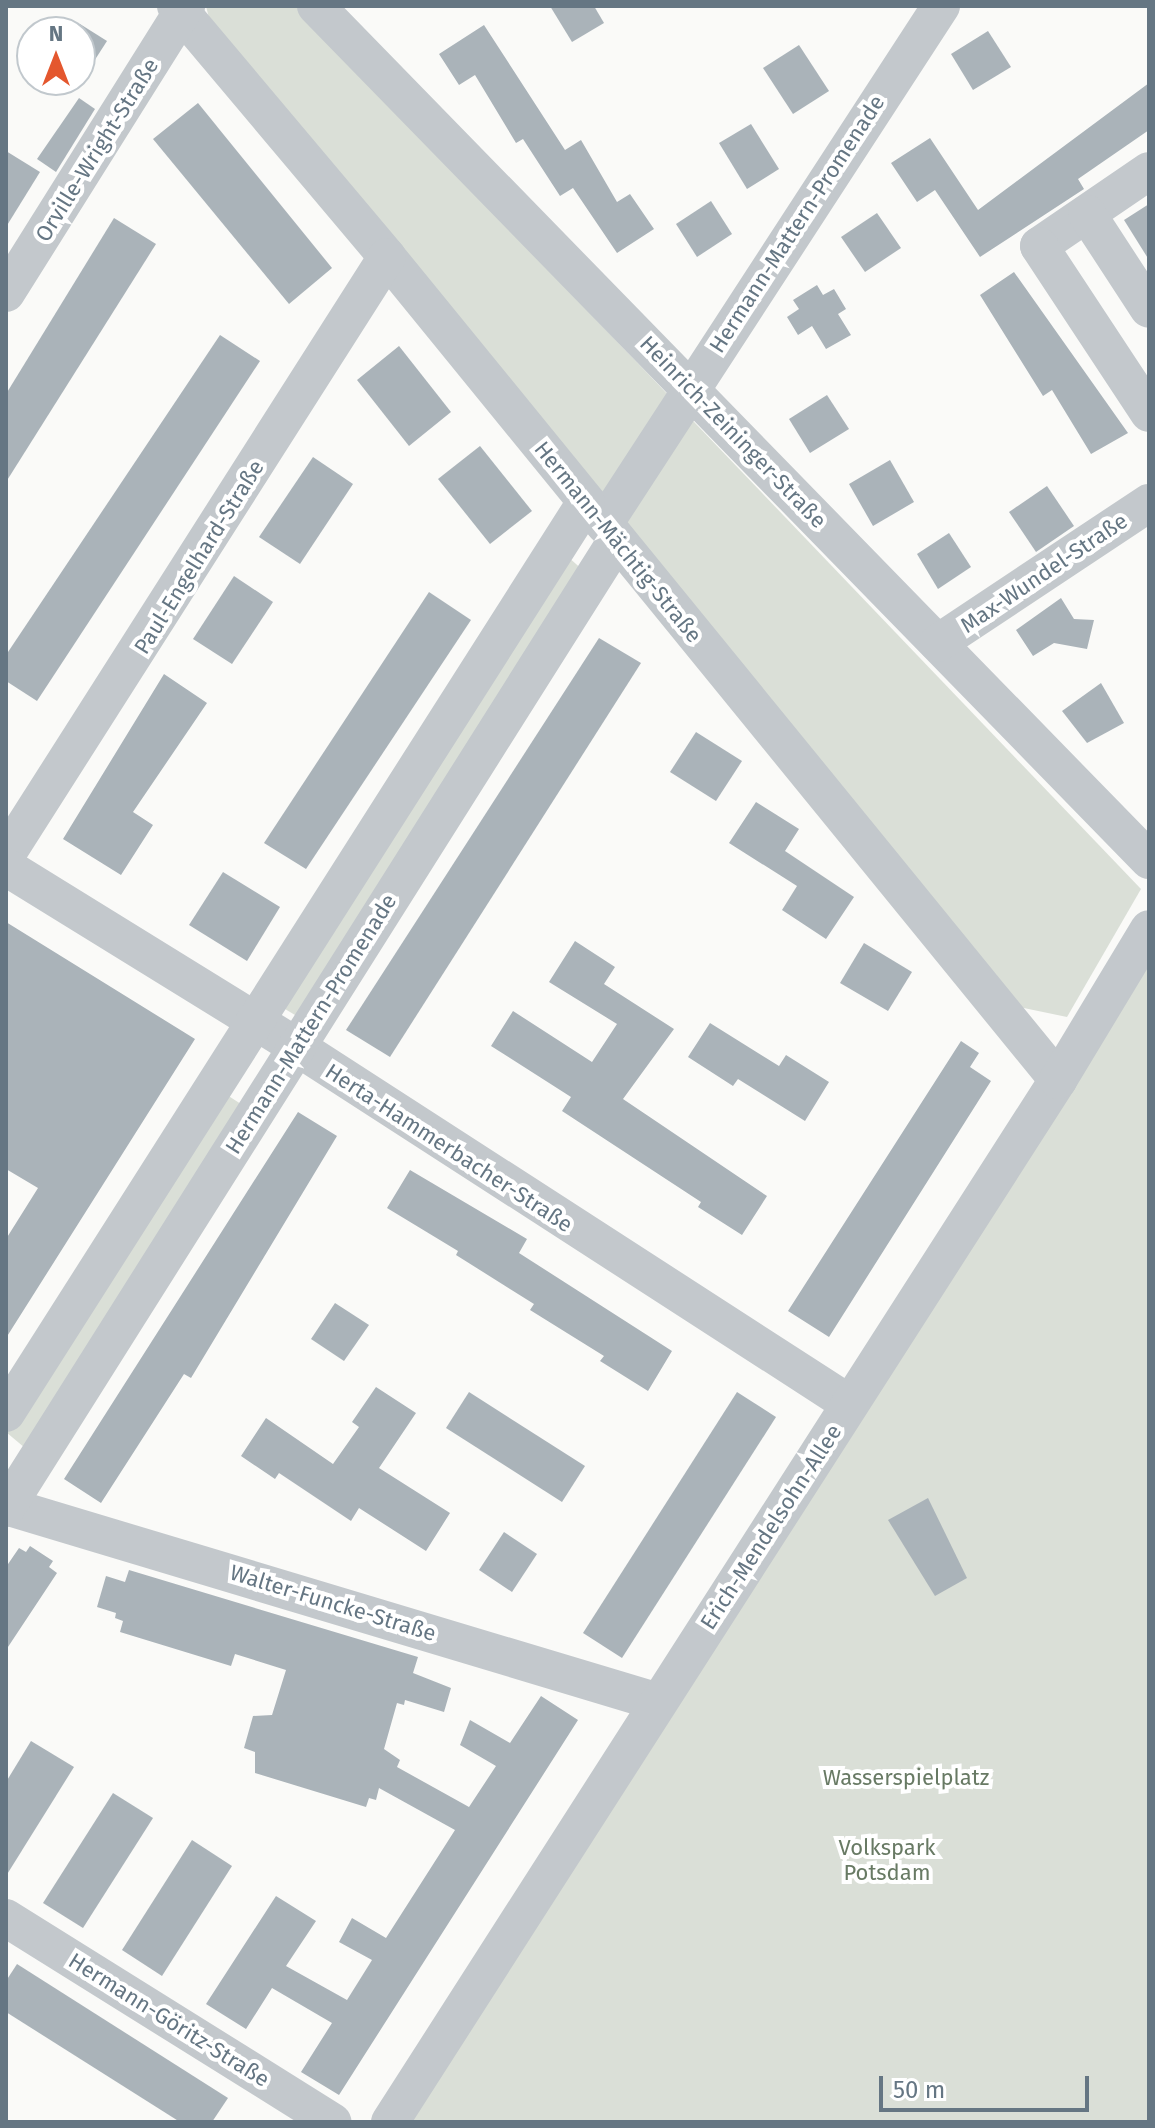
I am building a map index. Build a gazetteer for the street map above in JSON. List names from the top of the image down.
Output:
{
  "streets": {
    "street": [
      "Orville-Wright-Straße",
      "Hermann-Mattern-Promenade",
      "Heinrich-Zeininger-Straße",
      "Hermann-Mächtig-Straße",
      "Paul-Engelhard-Straße",
      "Max-Wundel-Straße",
      "Herta-Hammerbacher-Straße",
      "Erich-Mendelsohn-Allee",
      "Walter-Funcke-Straße",
      "Hermann-Göritz-Straße"
    ]
  },
  "crossings": [
    ["Orville-Wright-Straße", "Hermann-Mächtig-Straße"],
    ["Hermann-Mattern-Promenade", "Heinrich-Zeininger-Straße"],
    ["Hermann-Mattern-Promenade", "Hermann-Mächtig-Straße"],
    ["Hermann-Mattern-Promenade", "Herta-Hammerbacher-Straße"],
    ["Hermann-Mattern-Promenade", "Walter-Funcke-Straße"],
    ["Heinrich-Zeininger-Straße", "Max-Wundel-Straße"],
    ["Hermann-Mächtig-Straße", "Paul-Engelhard-Straße"],
    ["Hermann-Mächtig-Straße", "Erich-Mendelsohn-Allee"],
    ["Herta-Hammerbacher-Straße", "Erich-Mendelsohn-Allee"],
    ["Erich-Mendelsohn-Allee", "Walter-Funcke-Straße"]
  ],
  "parks": ["Wasserspielplatz", "Volkspark Potsdam"],
  "scale_bar": "50 m",
  "north": "top"
}
